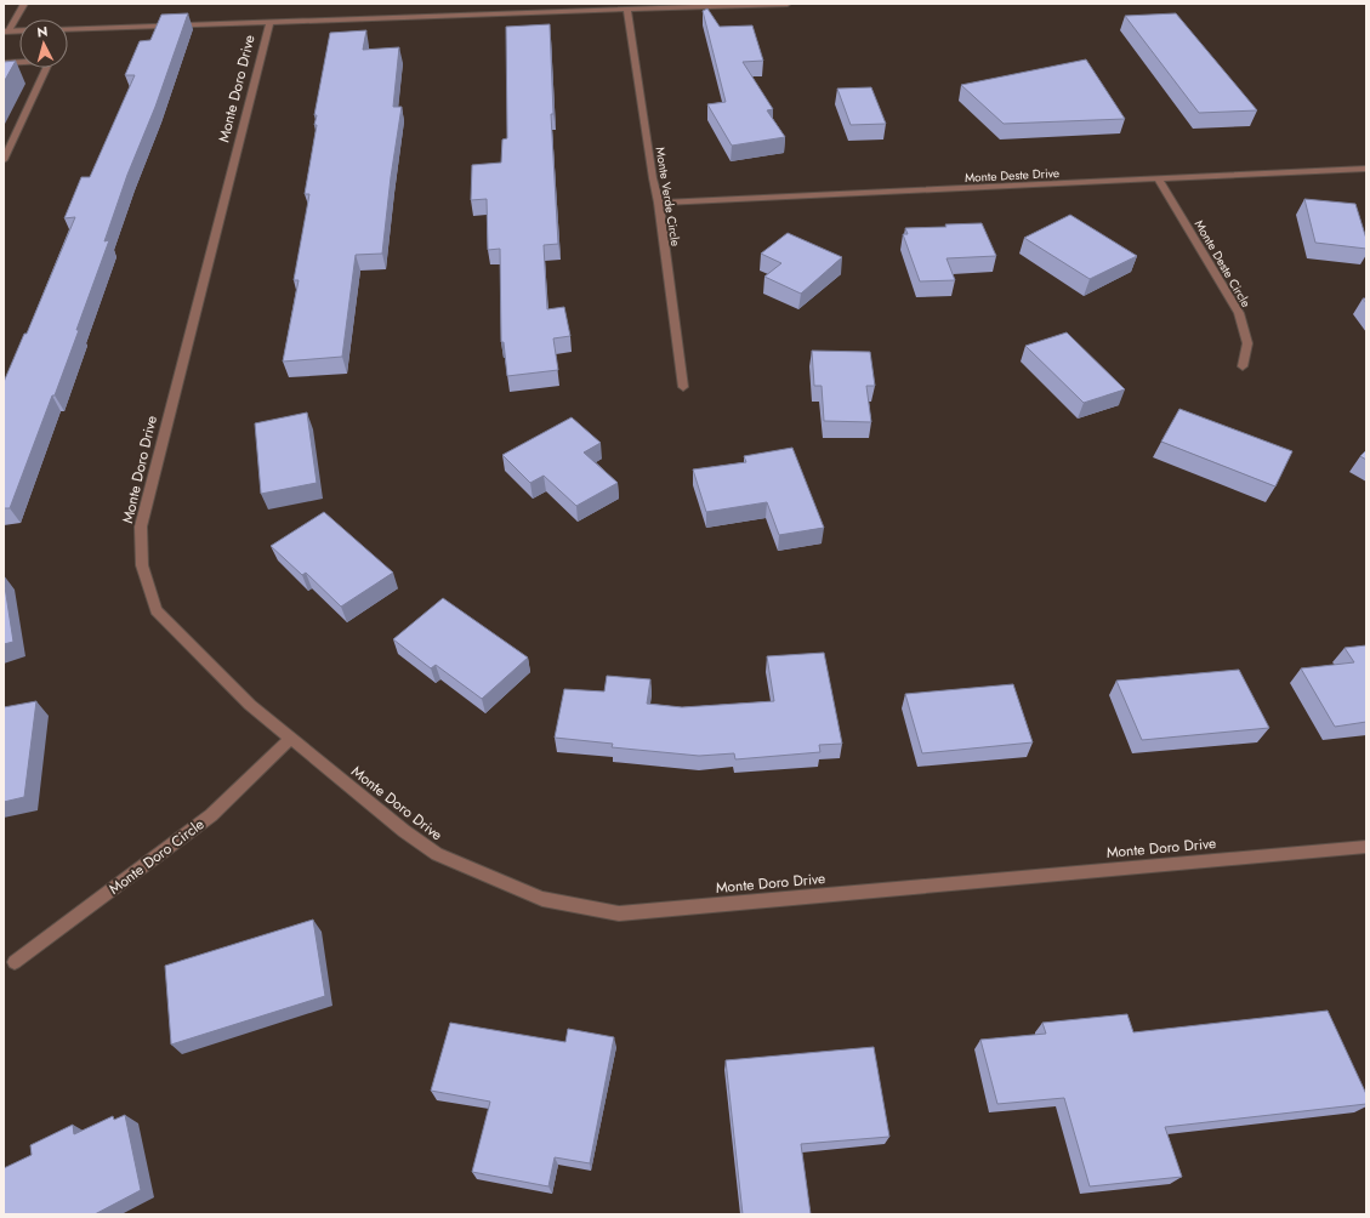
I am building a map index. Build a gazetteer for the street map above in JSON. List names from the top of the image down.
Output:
{
  "streets": {
    "street": [
      "Monte Doro Drive",
      "Monte Deste Drive",
      "Monte Verde Circle",
      "Monte Deste Circle",
      "Monte Doro Circle"
    ]
  },
  "crossings": [
    ["Monte Doro Drive", "Monte Doro Circle"],
    ["Monte Deste Drive", "Monte Verde Circle"],
    ["Monte Deste Drive", "Monte Deste Circle"]
  ],
  "north": "top"
}
